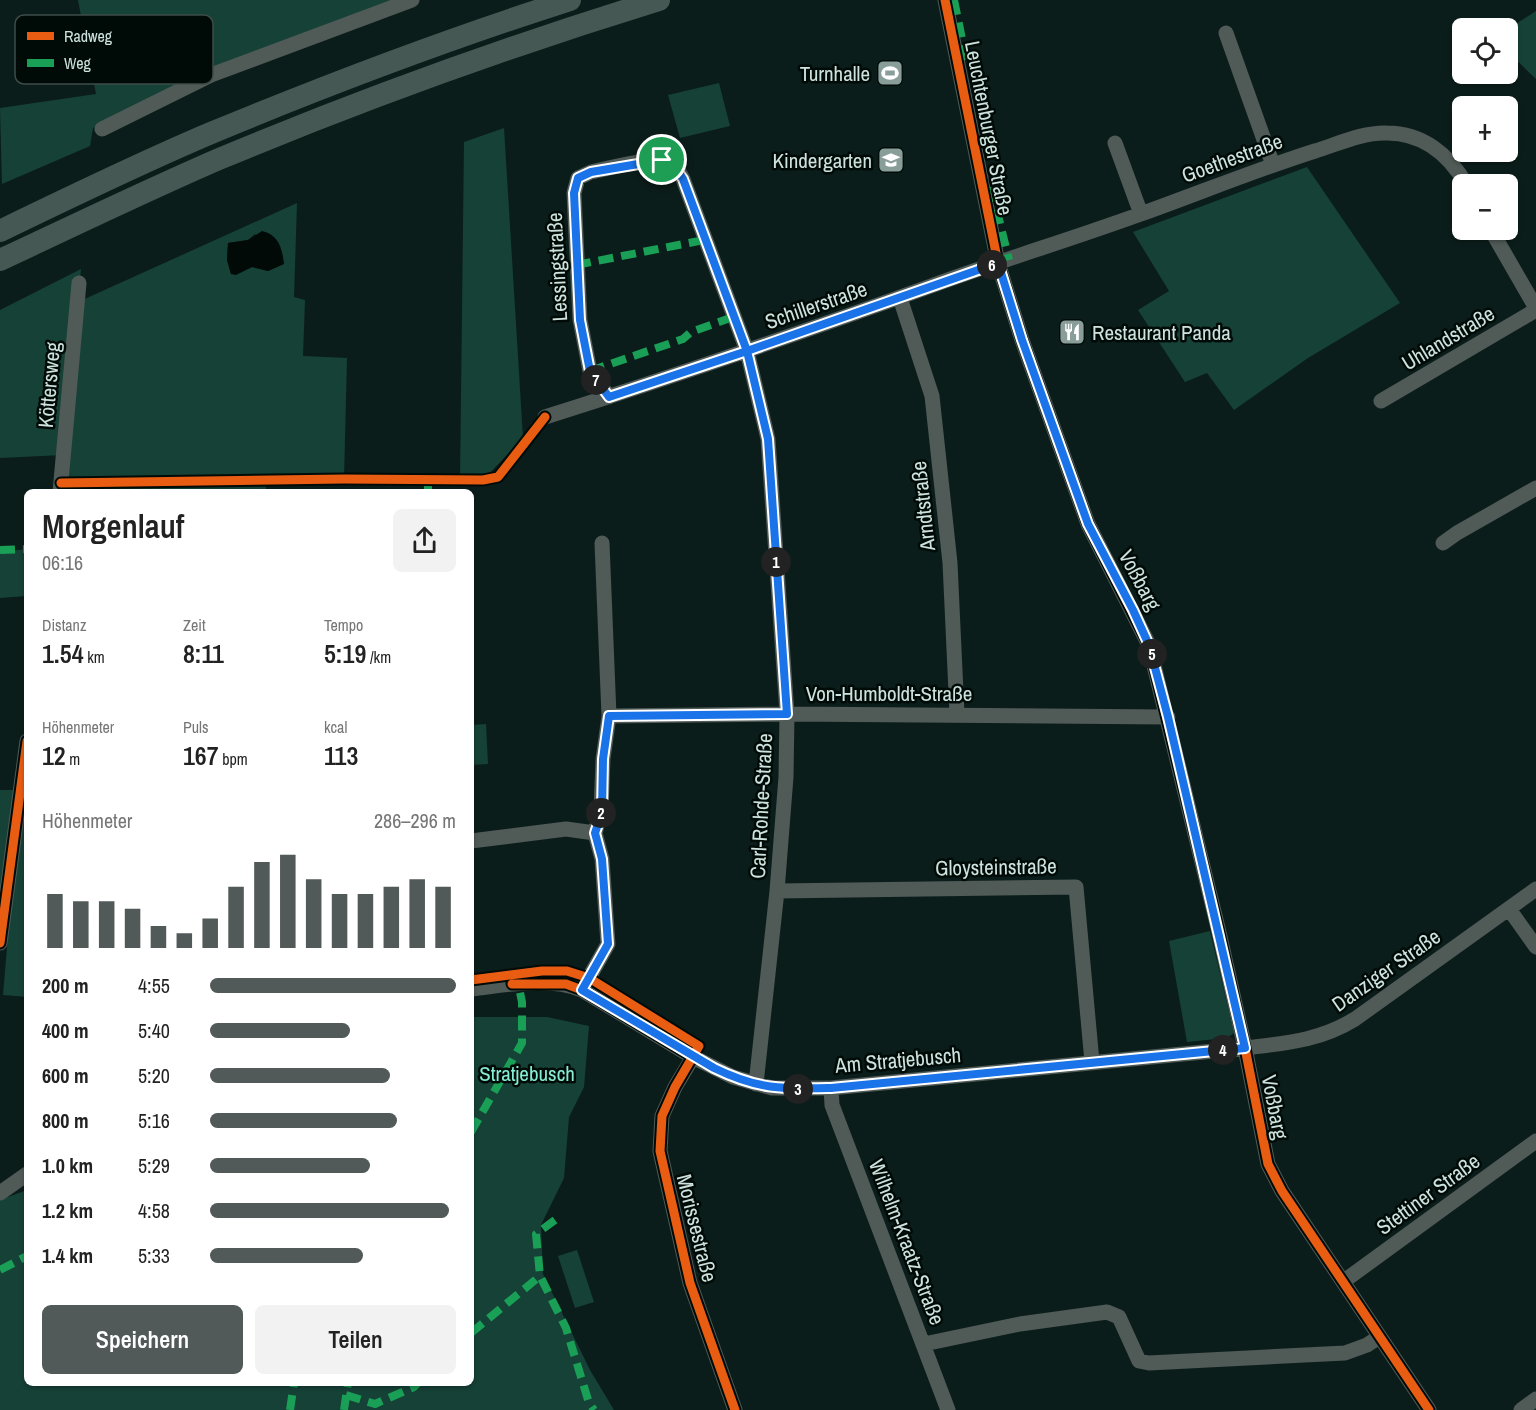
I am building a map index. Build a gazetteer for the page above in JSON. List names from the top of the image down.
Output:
{
  "streets": {
    "street": [
      "Leuchtenburger Straße",
      "Goethestraße",
      "Lessingstraße",
      "Schillerstraße",
      "Uhlandstraße",
      "Köttersweg",
      "Arndtstraße",
      "Voßbarg",
      "Von-Humboldt-Straße",
      "Carl-Rohde-Straße",
      "Gloysteinstraße",
      "Danziger Straße",
      "Am Stratjebusch",
      "Stettiner Straße",
      "Morissestraße",
      "Wilhelm-Kraatz-Straße"
    ]
  },
  "crossings": [
    ["Leuchtenburger Straße", "Goethestraße"],
    ["Leuchtenburger Straße", "Schillerstraße"],
    ["Leuchtenburger Straße", "Voßbarg"],
    ["Goethestraße", "Schillerstraße"],
    ["Goethestraße", "Voßbarg"],
    ["Lessingstraße", "Schillerstraße"],
    ["Lessingstraße", "Carl-Rohde-Straße"],
    ["Schillerstraße", "Arndtstraße"],
    ["Schillerstraße", "Voßbarg"],
    ["Schillerstraße", "Carl-Rohde-Straße"],
    ["Arndtstraße", "Von-Humboldt-Straße"],
    ["Voßbarg", "Von-Humboldt-Straße"],
    ["Voßbarg", "Danziger Straße"],
    ["Voßbarg", "Am Stratjebusch"],
    ["Voßbarg", "Stettiner Straße"],
    ["Von-Humboldt-Straße", "Carl-Rohde-Straße"],
    ["Carl-Rohde-Straße", "Gloysteinstraße"],
    ["Carl-Rohde-Straße", "Am Stratjebusch"],
    ["Gloysteinstraße", "Am Stratjebusch"],
    ["Danziger Straße", "Am Stratjebusch"],
    ["Am Stratjebusch", "Morissestraße"],
    ["Am Stratjebusch", "Wilhelm-Kraatz-Straße"]
  ],
  "parks": ["Stratjebusch"],
  "places": {
    "sports": ["Turnhalle"],
    "school or university": ["Kindergarten"],
    "restaurant": ["Restaurant Panda"]
  },
  "legend": ["Radweg", "Weg"],
  "page": {
    "map_buttons": ["+", "−"],
    "pins": [
      "6",
      "7",
      "1",
      "5",
      "2",
      "4",
      "3"
    ],
    "heading": ["Morgenlauf", "06:16"],
    "stats": [
      ["Distanz", "1.54 km"],
      ["Zeit", "8:11"],
      ["Tempo", "5:19 /km"],
      ["Höhenmeter", "12 m"],
      ["Puls", "167 bpm"],
      ["kcal", "113"]
    ],
    "chart": ["Höhenmeter", "286–296 m"],
    "list": [
      {
        "name": "200 m",
        "note": "4:55"
      },
      {
        "name": "400 m",
        "note": "5:40"
      },
      {
        "name": "600 m",
        "note": "5:20"
      },
      {
        "name": "800 m",
        "note": "5:16"
      },
      {
        "name": "1.0 km",
        "note": "5:29"
      },
      {
        "name": "1.2 km",
        "note": "4:58"
      },
      {
        "name": "1.4 km",
        "note": "5:33"
      }
    ],
    "buttons": ["Speichern", "Teilen"]
  }
}
